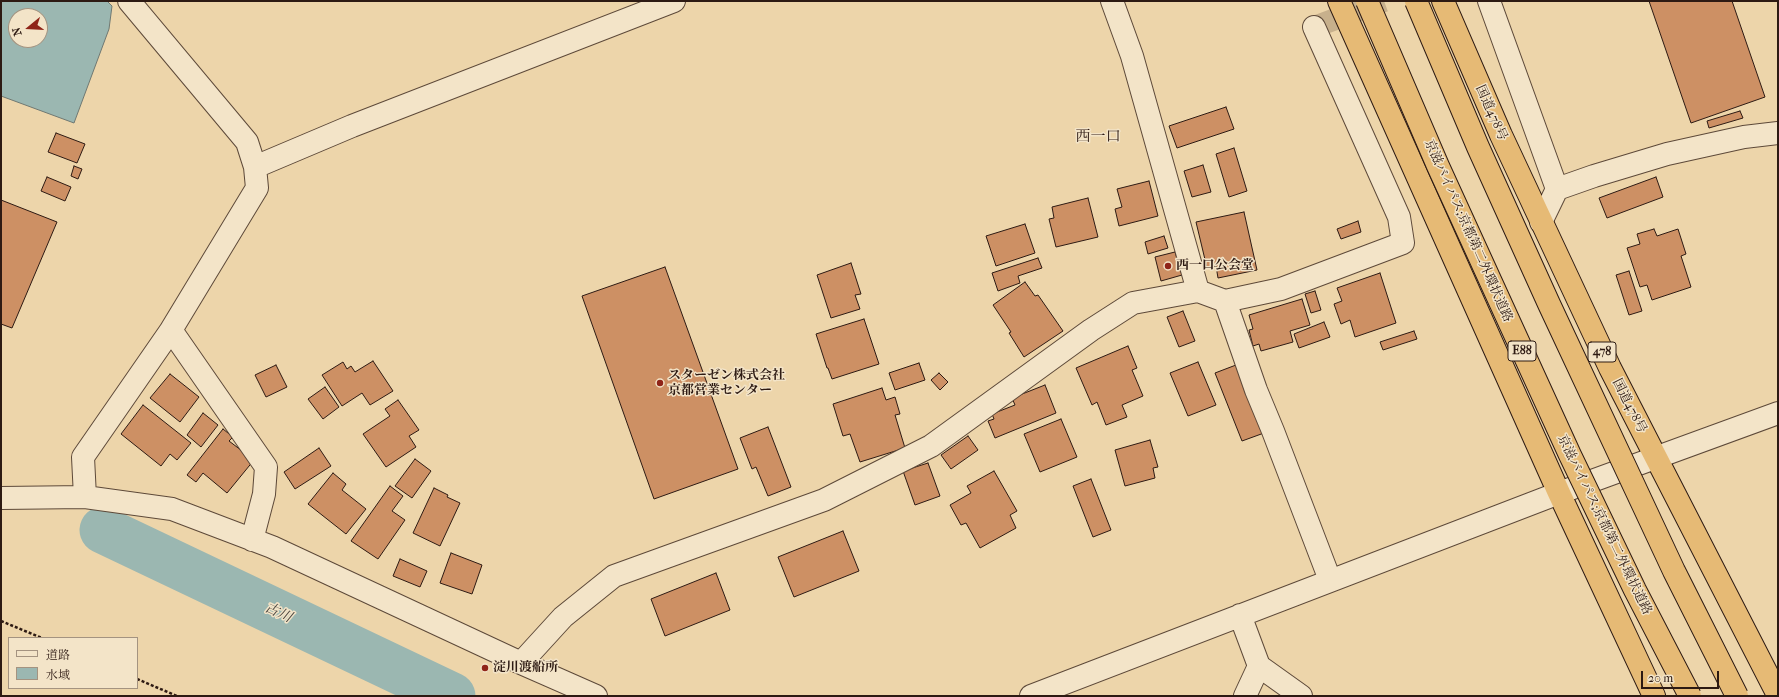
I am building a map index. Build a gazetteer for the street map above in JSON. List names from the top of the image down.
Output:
{
  "streets": {
    "highway": [
      "国道478号",
      "京滋バイパス;京都第二外環状道路",
      "E88",
      "478"
    ]
  },
  "districts": ["西一口"],
  "water": ["古川"],
  "places": ["西一口公会堂", "スターゼン株式会社 京都営業センター", "淀川渡船所"],
  "legend": ["道路", "水域"],
  "scale_bar": "20 m",
  "north": "left"
}
